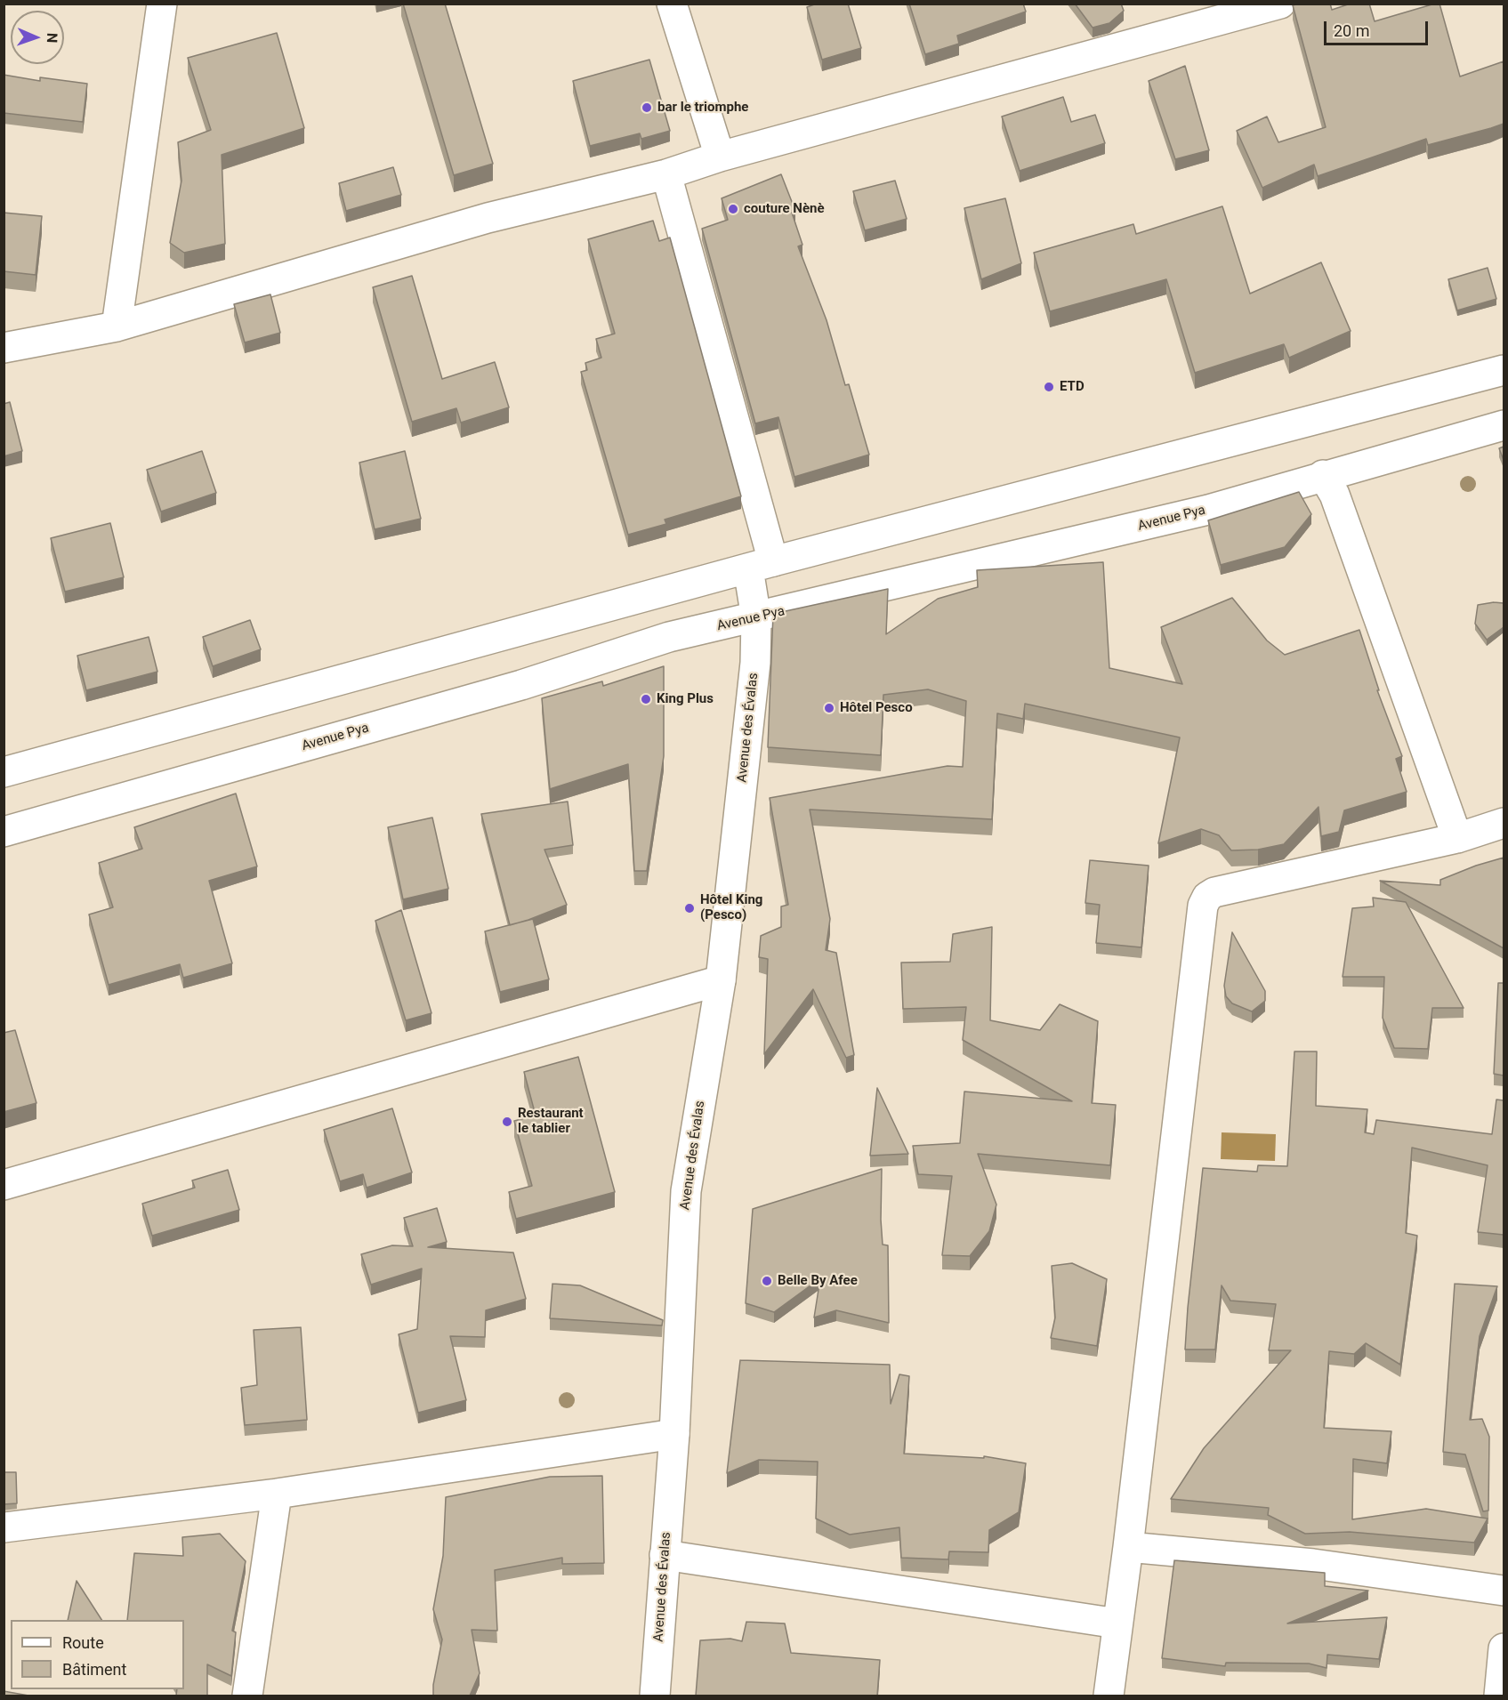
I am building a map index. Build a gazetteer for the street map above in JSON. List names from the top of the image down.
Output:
{
  "streets": {
    "street": ["Avenue Pya", "Avenue des Évalas"]
  },
  "crossings": [
    ["Avenue Pya", "Avenue des Évalas"]
  ],
  "places": [
    "bar le triomphe",
    "couture Nènè",
    "ETD",
    "King Plus",
    "Hôtel Pesco",
    "Hôtel King (Pesco)",
    "Restaurant le tablier",
    "Belle By Afee"
  ],
  "legend": ["Route", "Bâtiment"],
  "scale_bar": "20 m",
  "north": "right"
}
